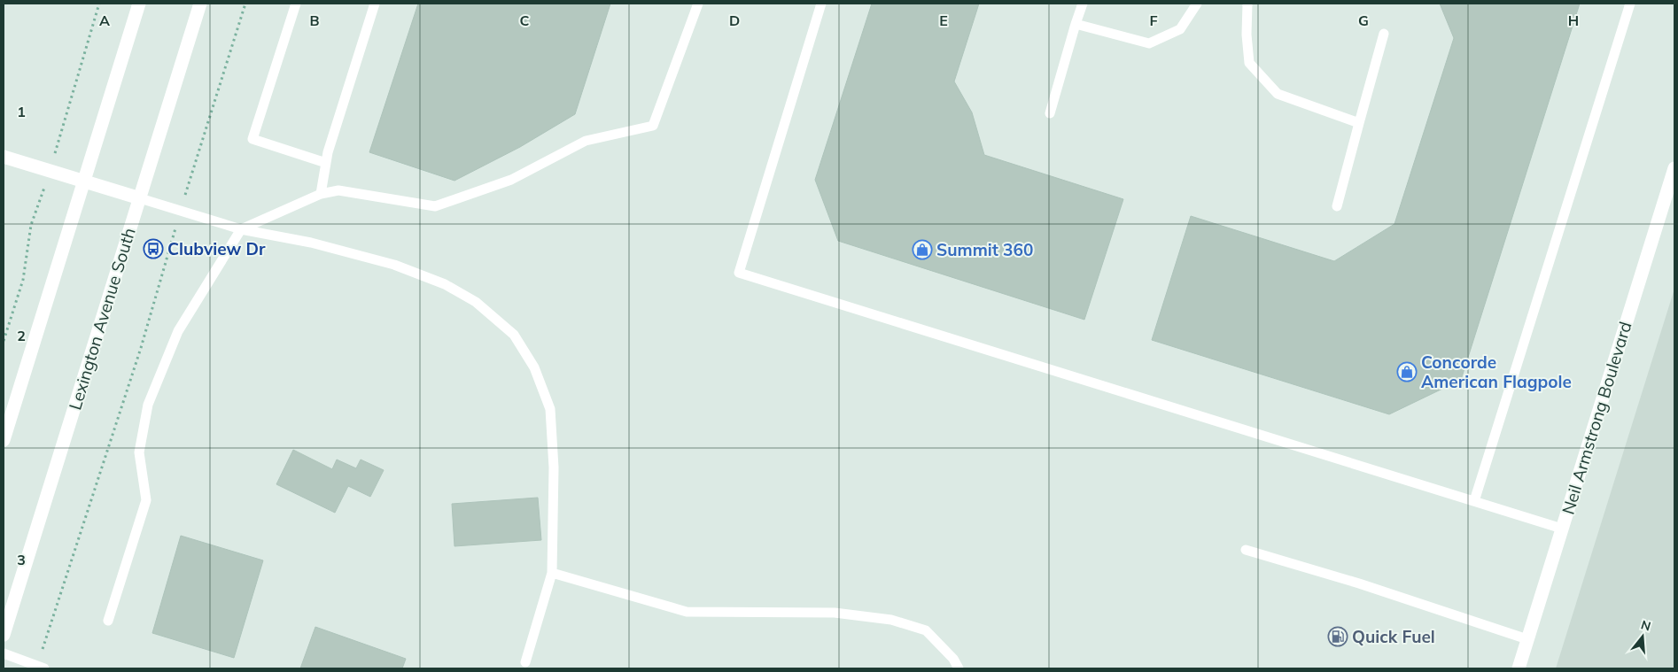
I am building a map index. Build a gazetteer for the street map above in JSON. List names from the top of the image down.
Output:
{
  "streets": {
    "street": ["Lexington Avenue South", "Neil Armstrong Boulevard"]
  },
  "places": {
    "bus stop": ["Clubview Dr"],
    "shop": ["Summit 360", "Concorde American Flagpole"],
    "fuel station": ["Quick Fuel"]
  },
  "north": "top",
  "grid": {
    "columns": [
      "A",
      "B",
      "C",
      "D",
      "E",
      "F",
      "G",
      "H"
    ],
    "rows": ["1", "2", "3"]
  }
}
